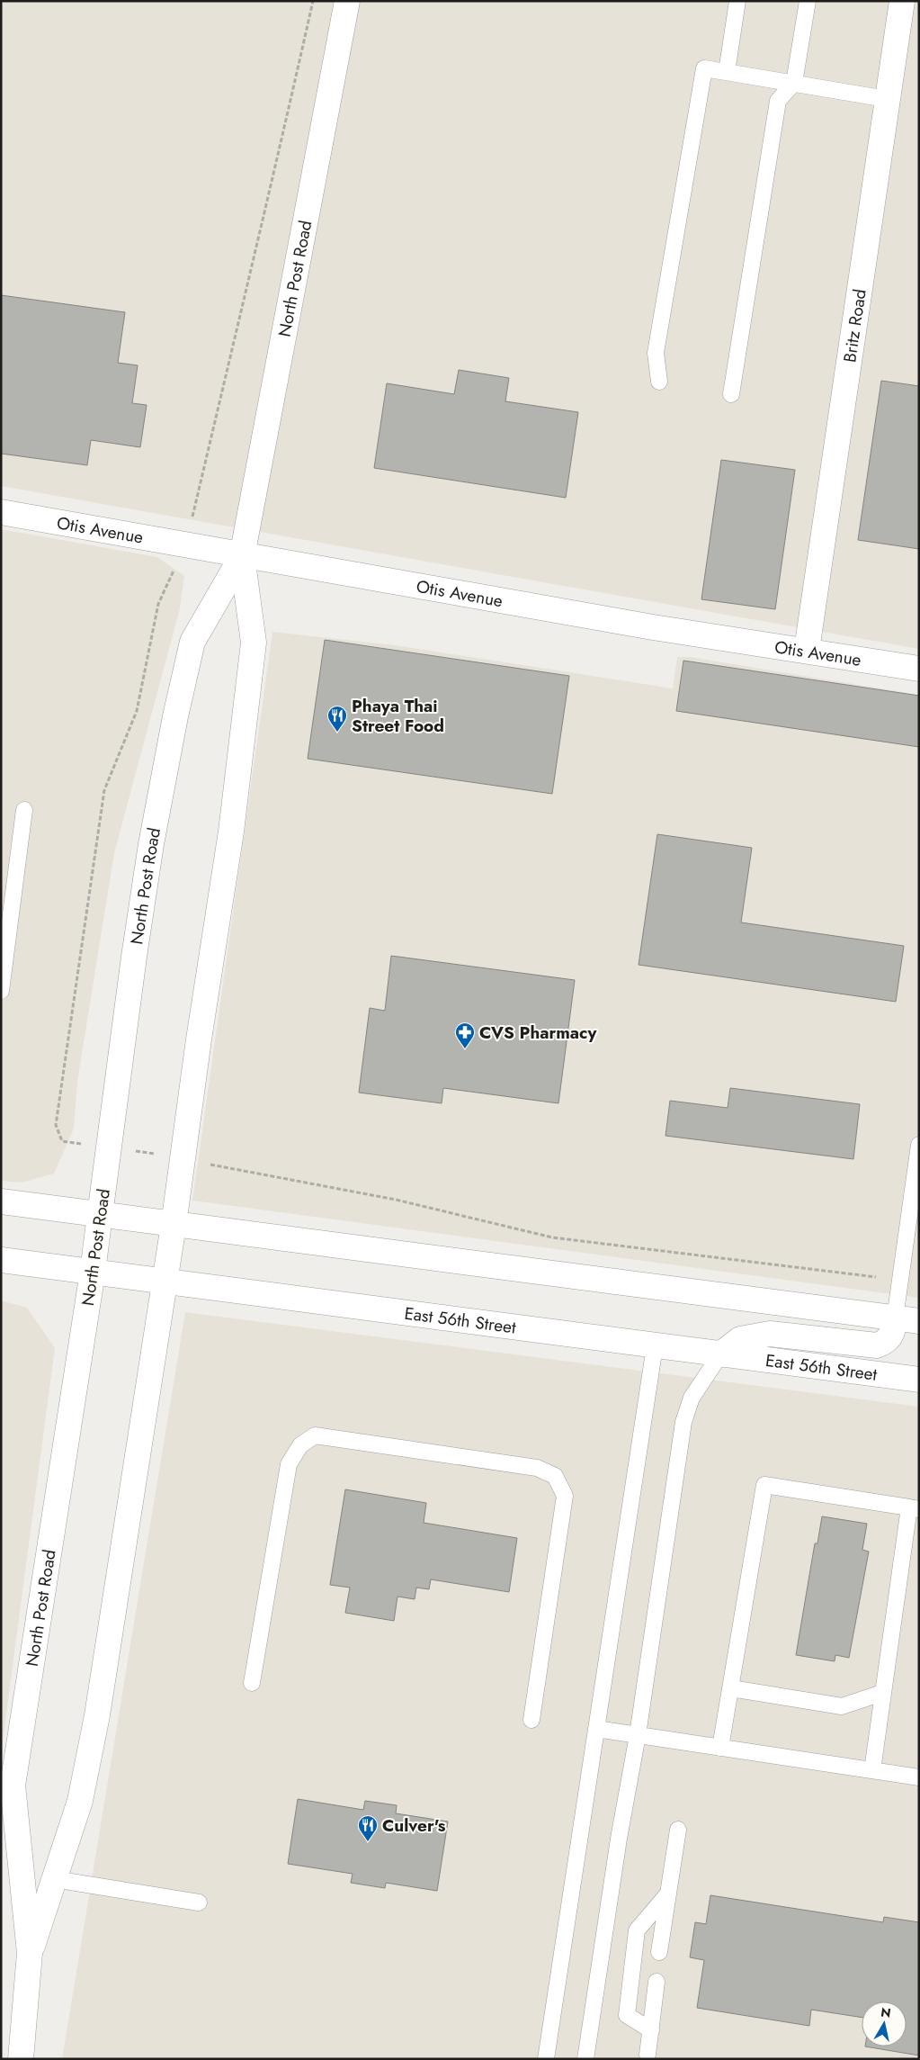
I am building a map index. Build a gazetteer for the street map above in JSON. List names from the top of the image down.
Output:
{
  "streets": {
    "main road": [
      "North Post Road",
      "Britz Road",
      "Otis Avenue",
      "East 56th Street"
    ]
  },
  "crossings": [
    ["North Post Road", "Otis Avenue"],
    ["North Post Road", "East 56th Street"],
    ["Britz Road", "Otis Avenue"]
  ],
  "places": {
    "restaurant": ["Phaya Thai Street Food", "Culver's"],
    "pharmacy": ["CVS Pharmacy"]
  },
  "north": "top"
}
